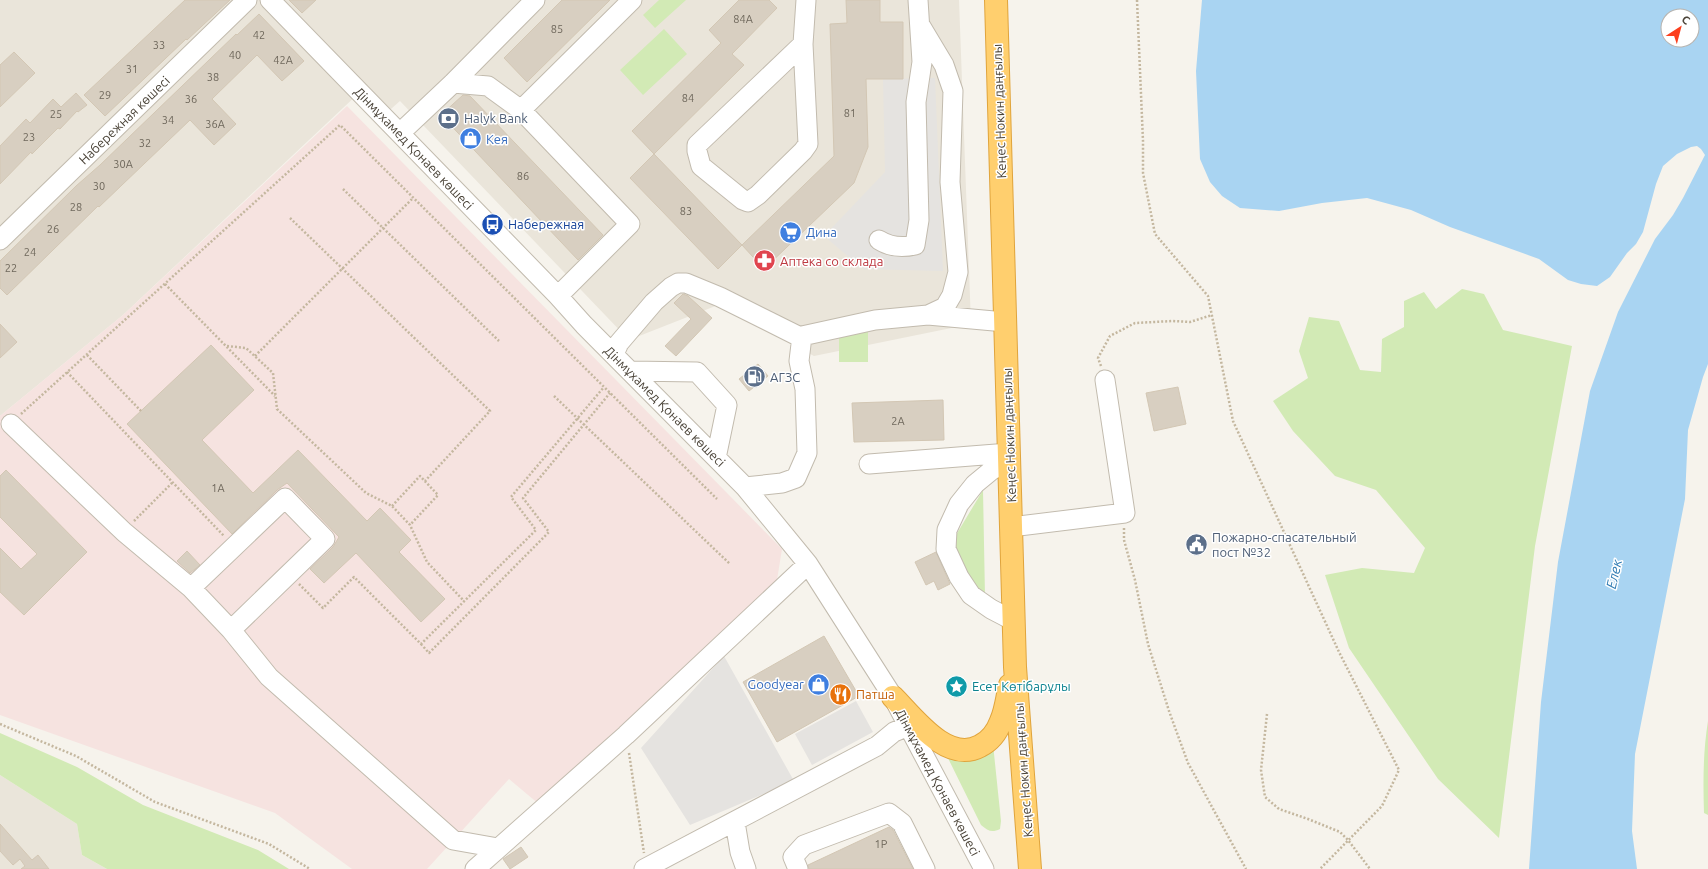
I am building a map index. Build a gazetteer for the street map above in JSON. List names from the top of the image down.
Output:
{
  "streets": {
    "highway": ["Кеңес Нокин даңғылы"],
    "street": ["Набережная көшесі", "Дінмұхамед Қонаев көшесі"]
  },
  "water": ["Елек"],
  "places": {
    "bank": ["Halyk Bank"],
    "shop": ["Кея", "Goodyear"],
    "bus stop": ["Набережная"],
    "supermarket": ["Дина"],
    "pharmacy": ["Аптека со склада"],
    "fuel station": ["АГЗС"],
    "public building": ["Пожарно-спасательный пост №32"],
    "place": ["Есет Көтібарұлы"],
    "restaurant": ["Патша"]
  },
  "house_numbers": [
    "84А",
    "85",
    "42",
    "33",
    "40",
    "42А",
    "31",
    "38",
    "29",
    "84",
    "36",
    "81",
    "25",
    "34",
    "36А",
    "23",
    "32",
    "30А",
    "86",
    "30",
    "28",
    "83",
    "26",
    "24",
    "22",
    "2А",
    "1А",
    "1Р"
  ],
  "north": "top right"
}
